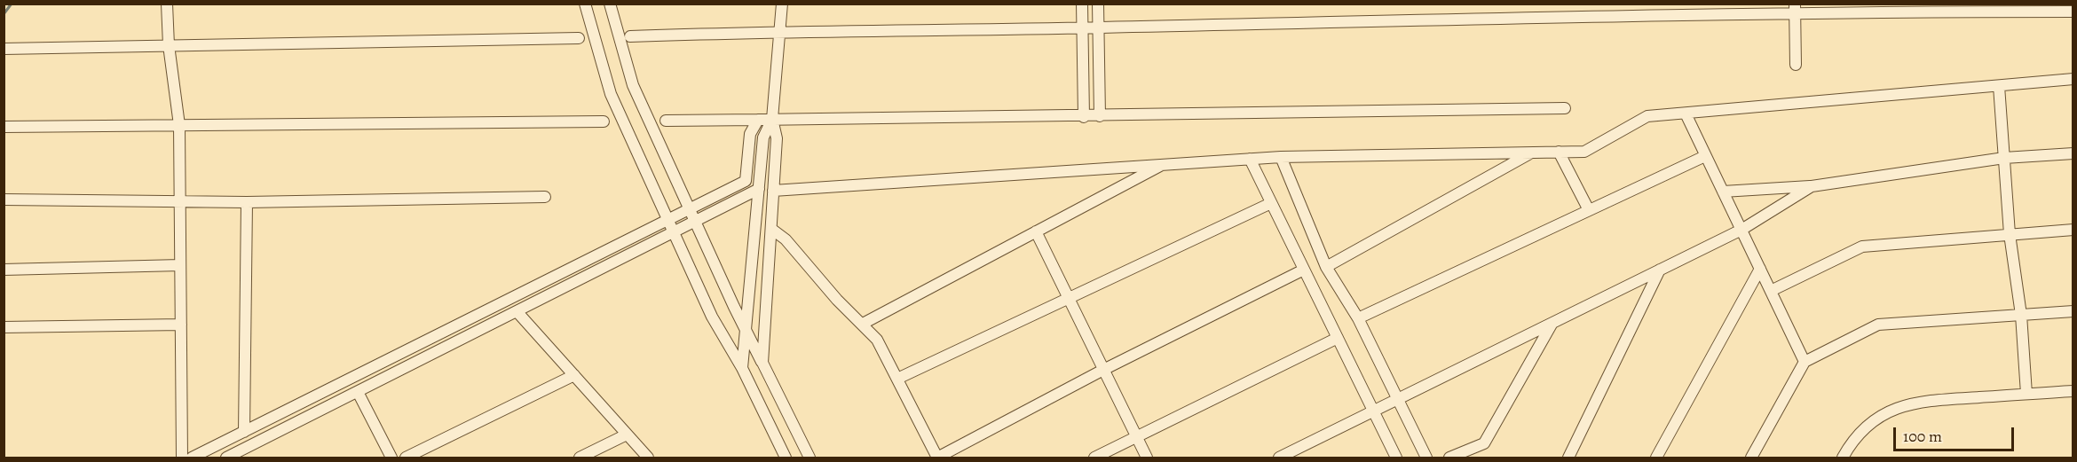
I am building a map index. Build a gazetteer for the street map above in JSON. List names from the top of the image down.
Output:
{
  "scale_bar": "100 m"
}
